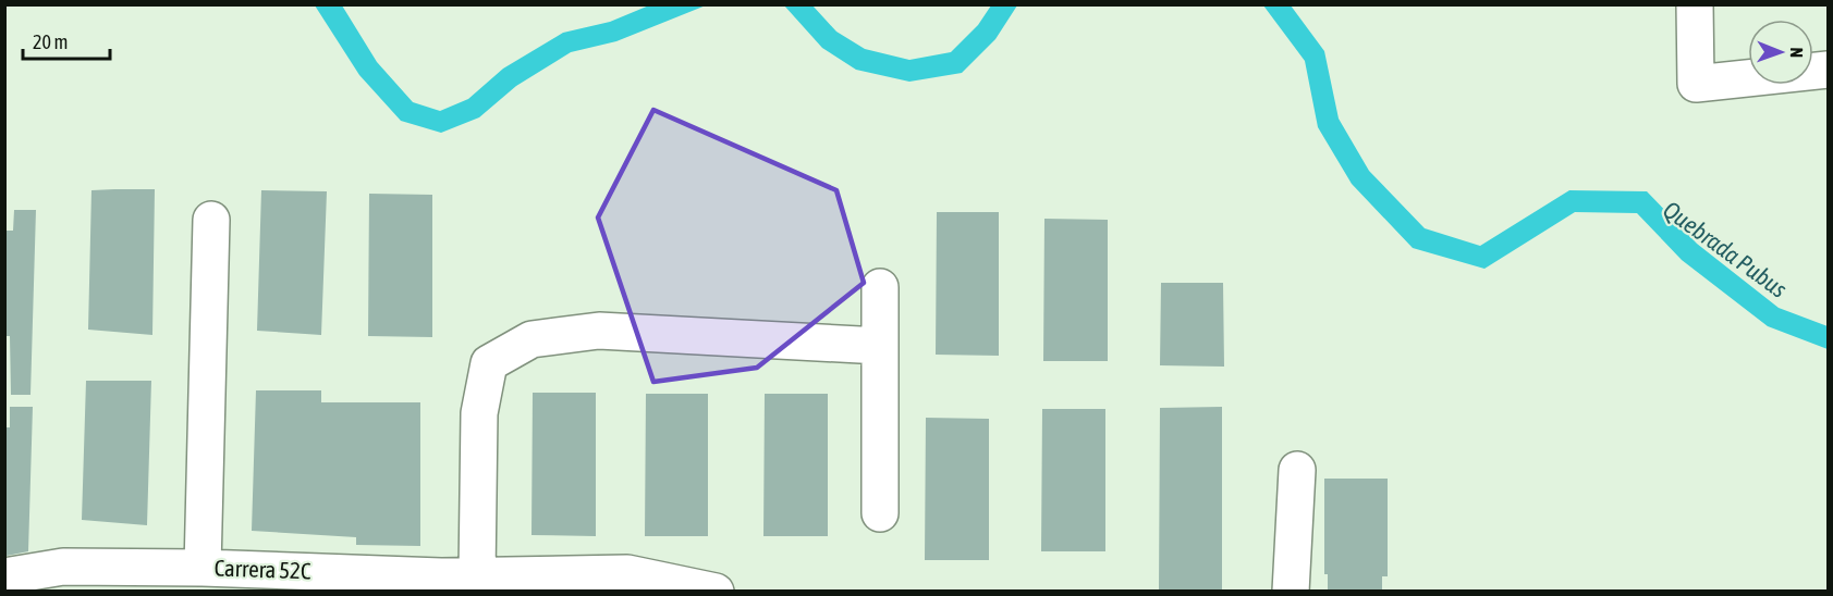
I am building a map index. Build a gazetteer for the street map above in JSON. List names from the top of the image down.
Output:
{
  "streets": {
    "street": ["Carrera 52C"]
  },
  "water": ["Quebrada Pubus"],
  "scale_bar": "20 m",
  "north": "right"
}
